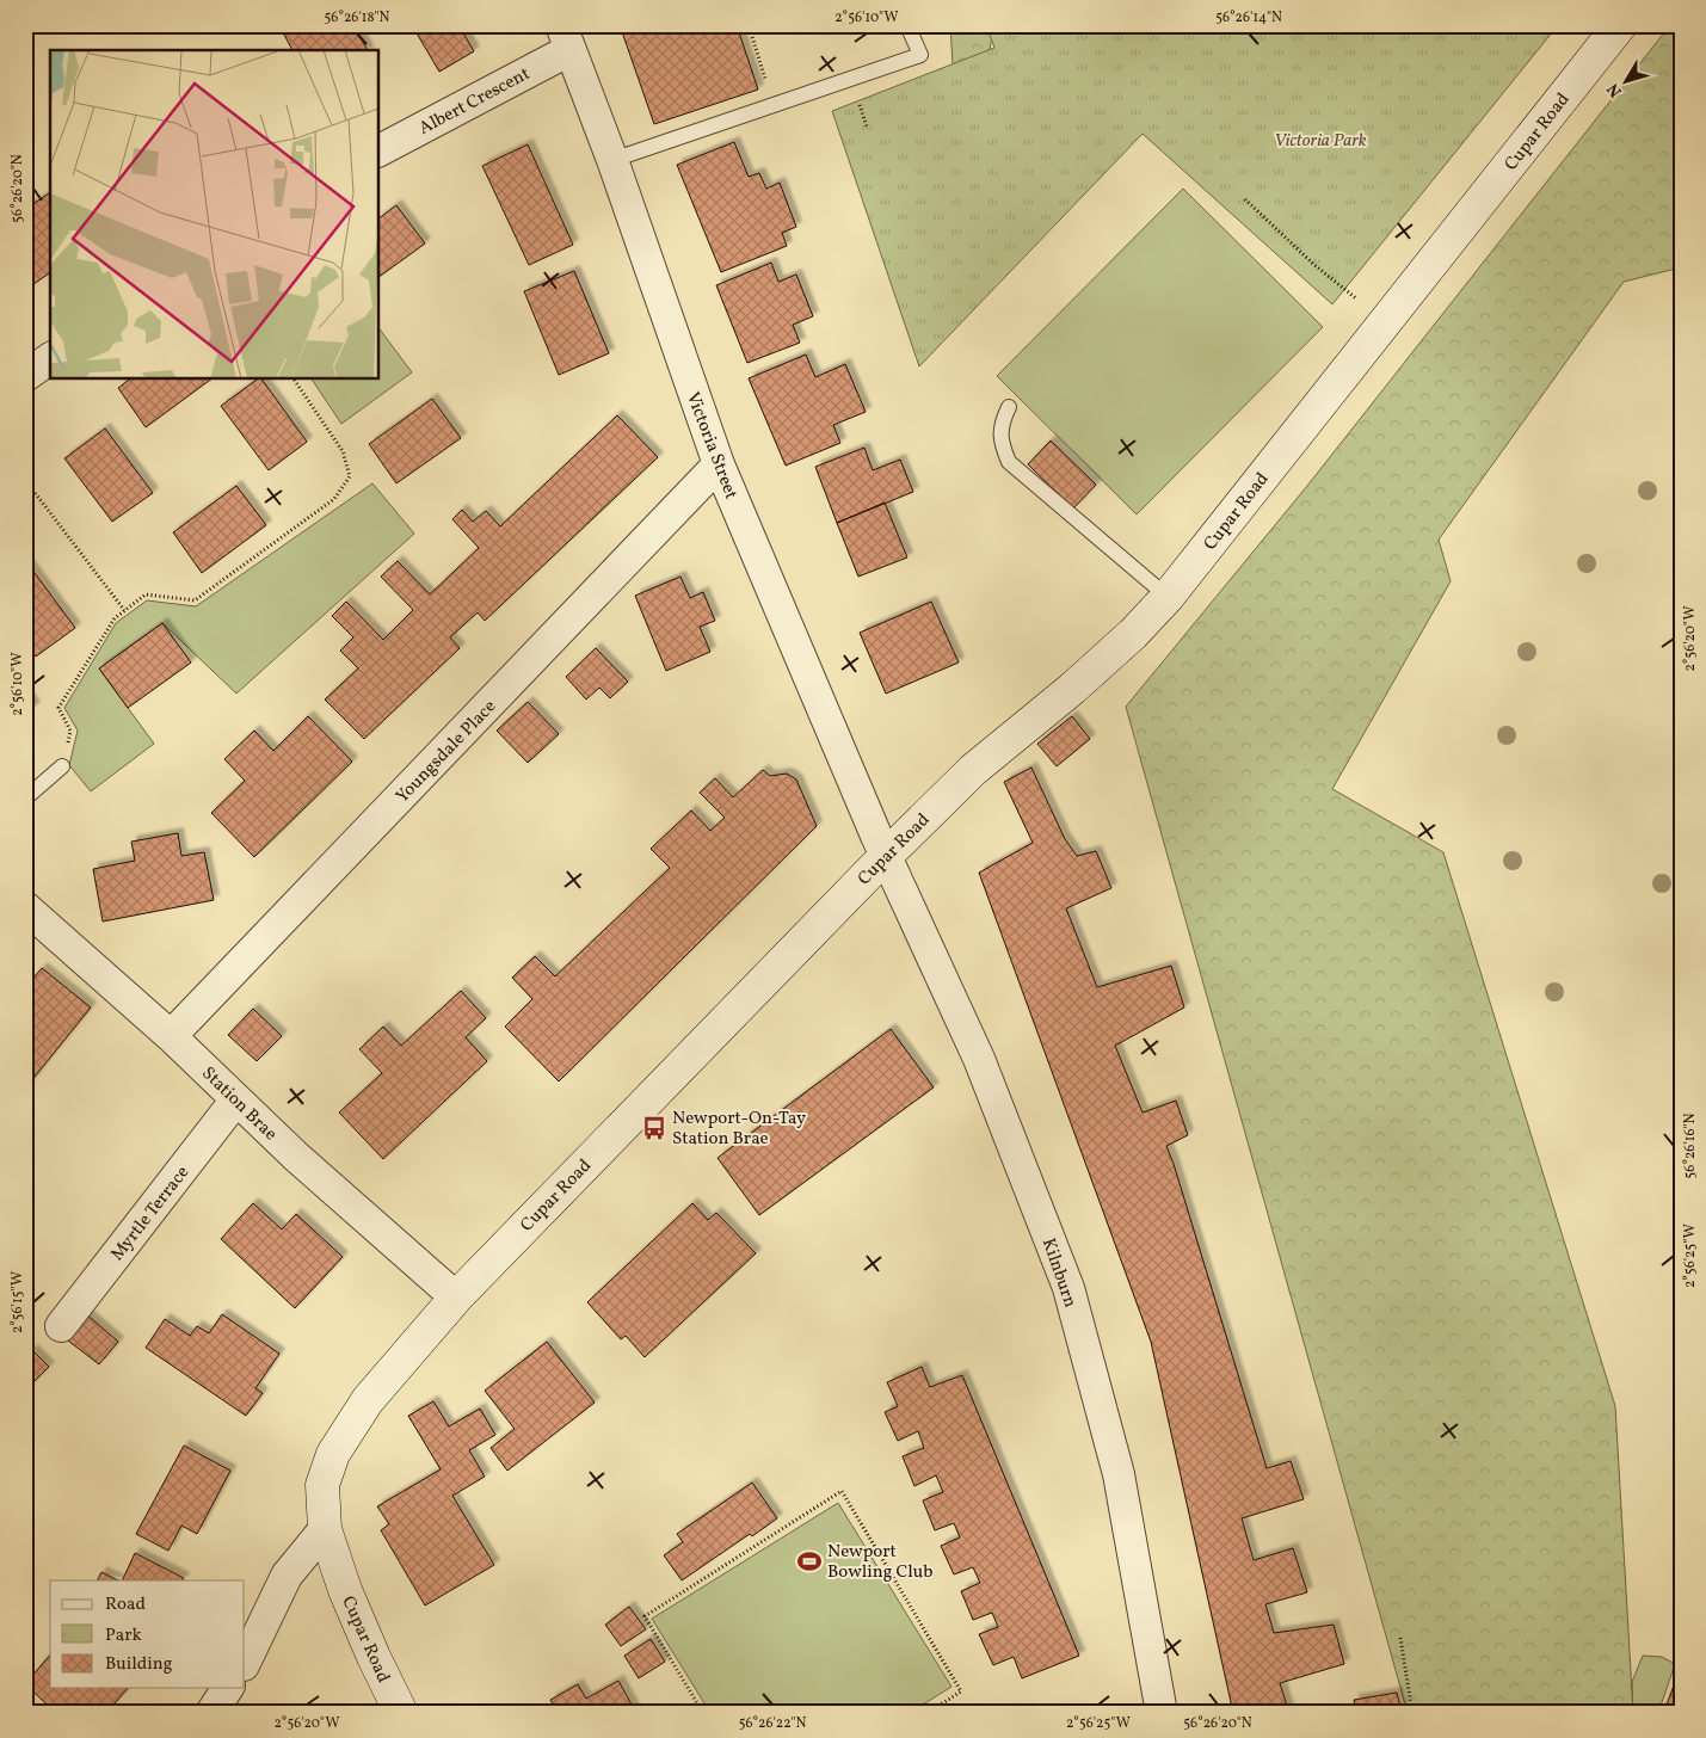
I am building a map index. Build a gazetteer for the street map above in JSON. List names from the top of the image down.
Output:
{
  "streets": {
    "main road": ["Cupar Road"],
    "street": [
      "Albert Crescent",
      "Victoria Street",
      "Youngsdale Place",
      "Station Brae",
      "Myrtle Terrace",
      "Kilnburn"
    ]
  },
  "crossings": [
    ["Albert Crescent", "Victoria Street"],
    ["Cupar Road", "Victoria Street"],
    ["Cupar Road", "Station Brae"],
    ["Cupar Road", "Kilnburn"],
    ["Victoria Street", "Youngsdale Place"],
    ["Victoria Street", "Kilnburn"],
    ["Youngsdale Place", "Station Brae"],
    ["Station Brae", "Myrtle Terrace"]
  ],
  "parks": ["Victoria Park"],
  "places": {
    "bus stop": ["Newport-On-Tay Station Brae"],
    "sports": ["Newport Bowling Club"]
  },
  "legend": ["Road", "Park", "Building"],
  "north": "bottom left",
  "coordinates": [
    "56°26'18\"N",
    "2°56'10\"W",
    "56°26'14\"N",
    "56°26'20\"N",
    "2°56'20\"W",
    "56°26'16\"N",
    "2°56'25\"W",
    "2°56'15\"W",
    "56°26'22\"N"
  ]
}
